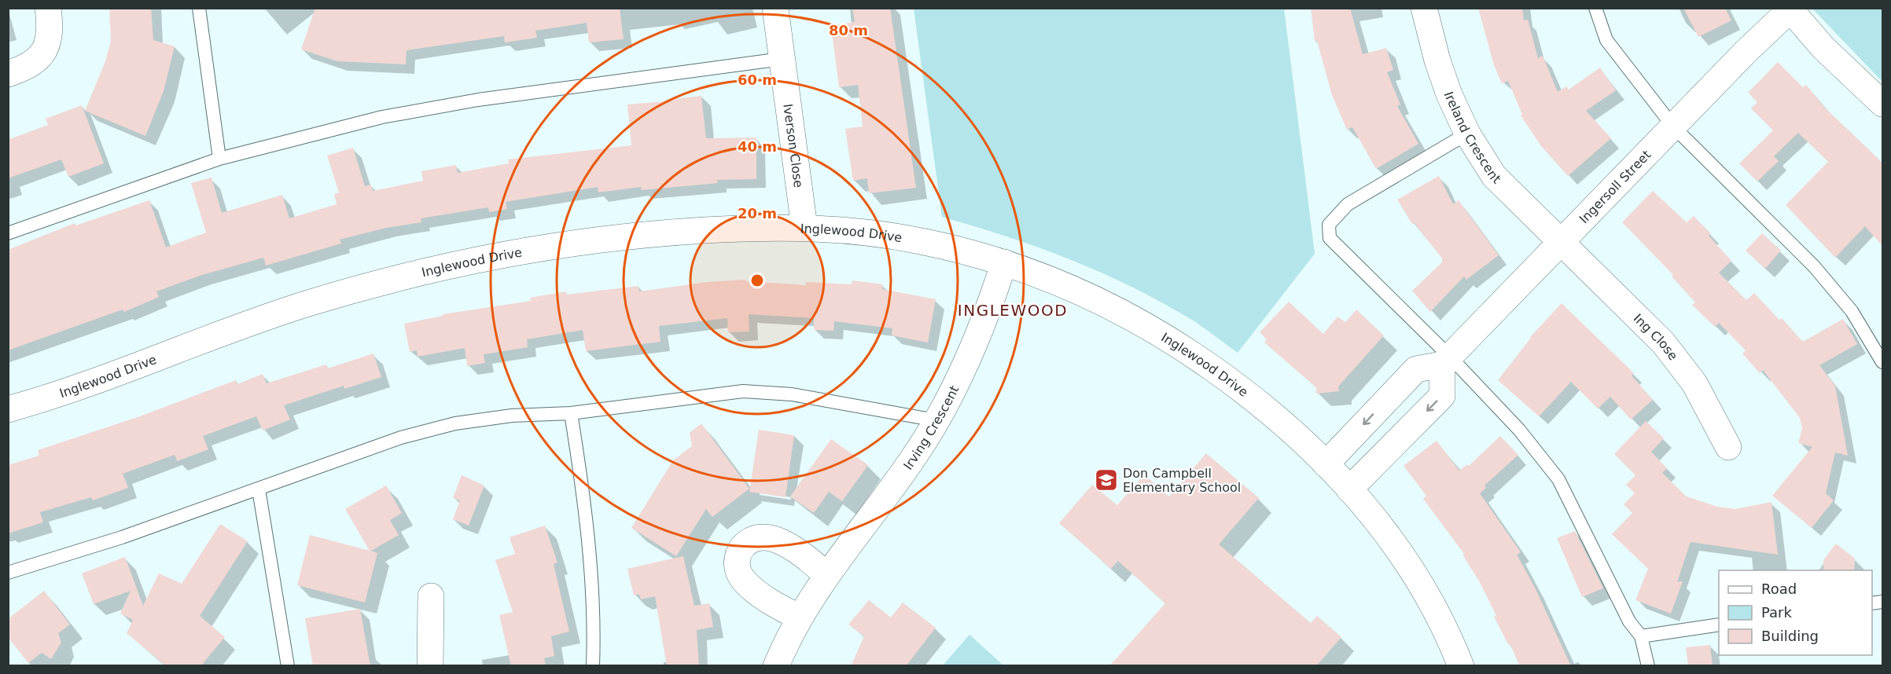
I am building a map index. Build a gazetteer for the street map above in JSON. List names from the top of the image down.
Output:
{
  "streets": {
    "street": [
      "Ireland Crescent",
      "Iverson Close",
      "Ingersoll Street",
      "Inglewood Drive",
      "Ing Close",
      "Irving Crescent"
    ]
  },
  "crossings": [
    ["Ireland Crescent", "Ingersoll Street"],
    ["Ireland Crescent", "Ing Close"],
    ["Iverson Close", "Inglewood Drive"],
    ["Ingersoll Street", "Ing Close"],
    ["Inglewood Drive", "Irving Crescent"]
  ],
  "districts": ["INGLEWOOD"],
  "places": {
    "school or university": ["Don Campbell Elementary School"]
  },
  "legend": ["Road", "Park", "Building"],
  "rings": [
    "80 m",
    "60 m",
    "40 m",
    "20 m"
  ]
}
